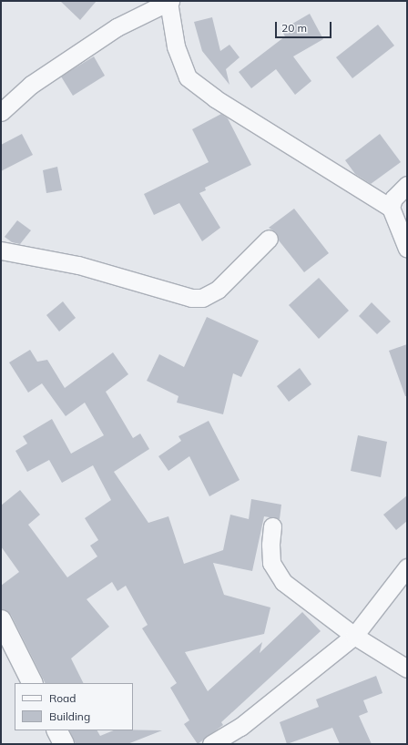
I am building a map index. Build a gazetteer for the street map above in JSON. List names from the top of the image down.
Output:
{
  "legend": ["Road", "Building"],
  "scale_bar": "20 m"
}
